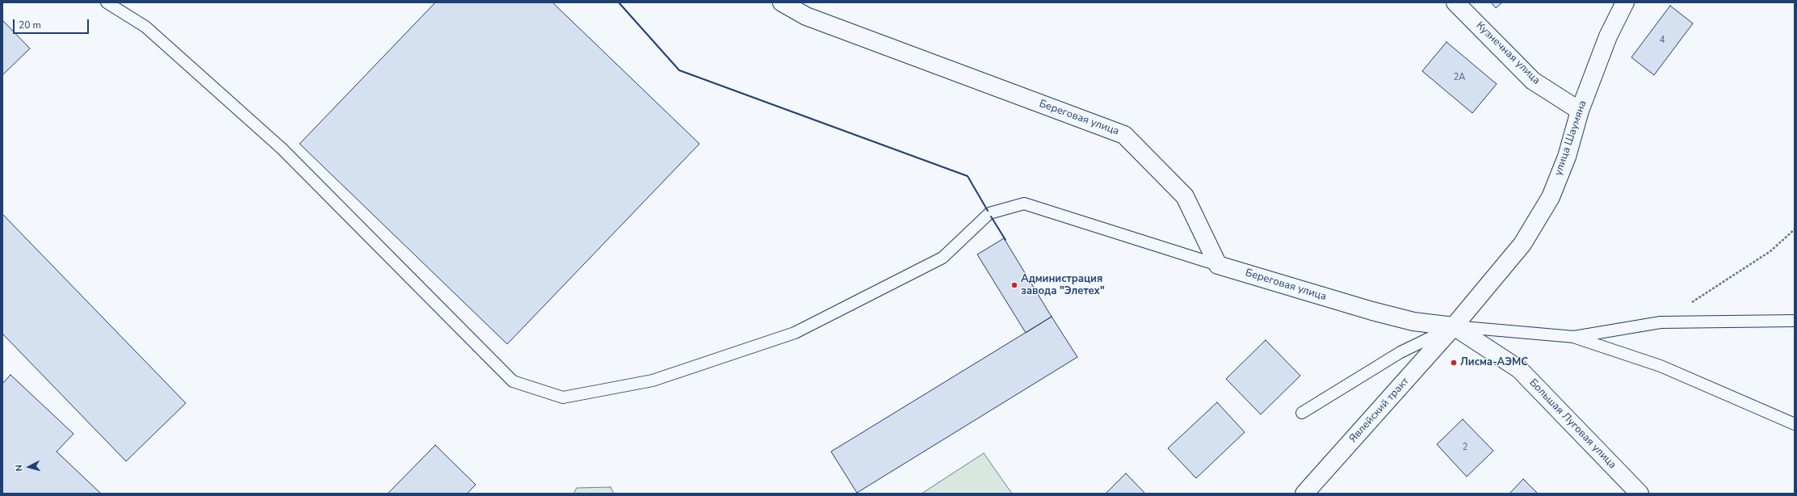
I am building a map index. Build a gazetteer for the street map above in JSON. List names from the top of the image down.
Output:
{
  "streets": {
    "street": [
      "Кузнечная улица",
      "Береговая улица",
      "улица Шаумяна",
      "Явлейский тракт",
      "Большая Луговая улица"
    ]
  },
  "crossings": [
    ["Кузнечная улица", "улица Шаумяна"],
    ["Береговая улица", "улица Шаумяна"],
    ["Береговая улица", "Явлейский тракт"],
    ["Береговая улица", "Большая Луговая улица"],
    ["улица Шаумяна", "Явлейский тракт"],
    ["улица Шаумяна", "Большая Луговая улица"],
    ["Явлейский тракт", "Большая Луговая улица"]
  ],
  "places": ["Администрация завода \"Элетех\"", "Лисма-АЭМС"],
  "house_numbers": ["4", "2А", "2"],
  "scale_bar": "20 m",
  "north": "left"
}
